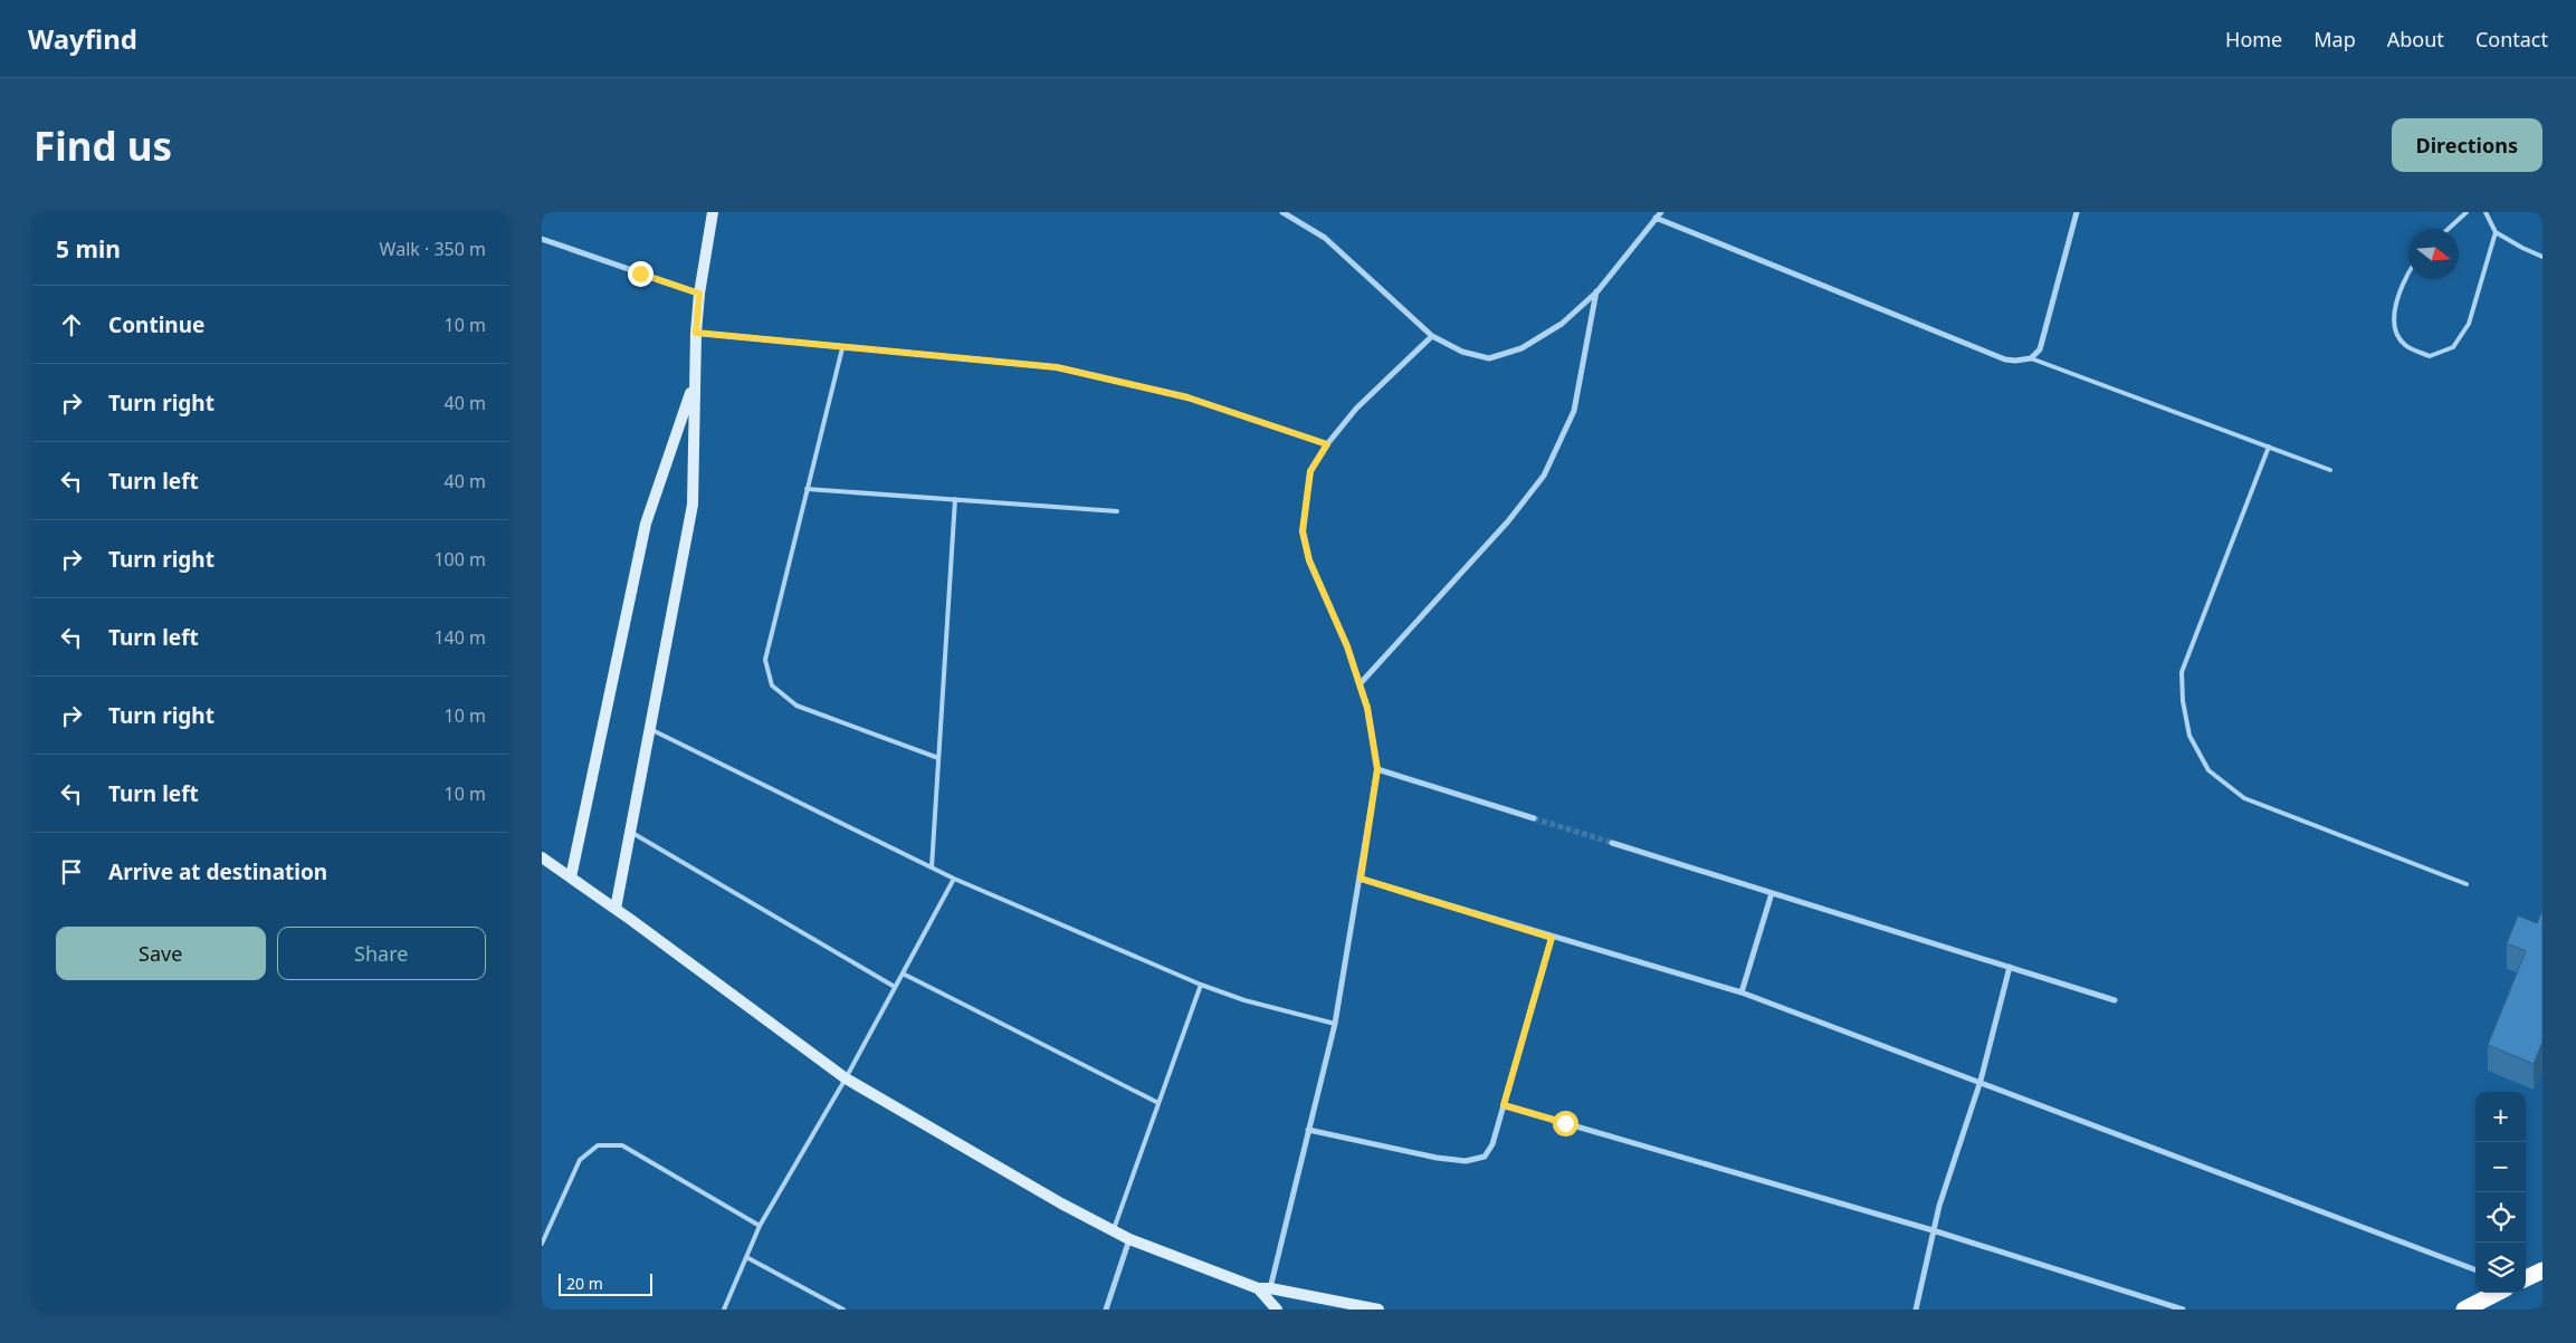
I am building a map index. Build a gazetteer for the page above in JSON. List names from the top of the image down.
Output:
{
  "scale_bar": "20 m",
  "north": "right",
  "page": {
    "header": "Wayfind",
    "nav": [
      "Home",
      "Map",
      "About",
      "Contact"
    ],
    "buttons": [
      "Directions",
      ["Save", "Share"]
    ],
    "title": "Find us",
    "heading": ["5 min", "Walk · 350 m"],
    "list": [
      ["Continue", "10 m"],
      ["Turn right", "40 m"],
      ["Turn left", "40 m"],
      ["Turn right", "100 m"],
      ["Turn left", "140 m"],
      ["Turn right", "10 m"],
      ["Turn left", "10 m"],
      "Arrive at destination"
    ],
    "map_buttons": ["+", "−"],
    "scale": "20 m"
  }
}
